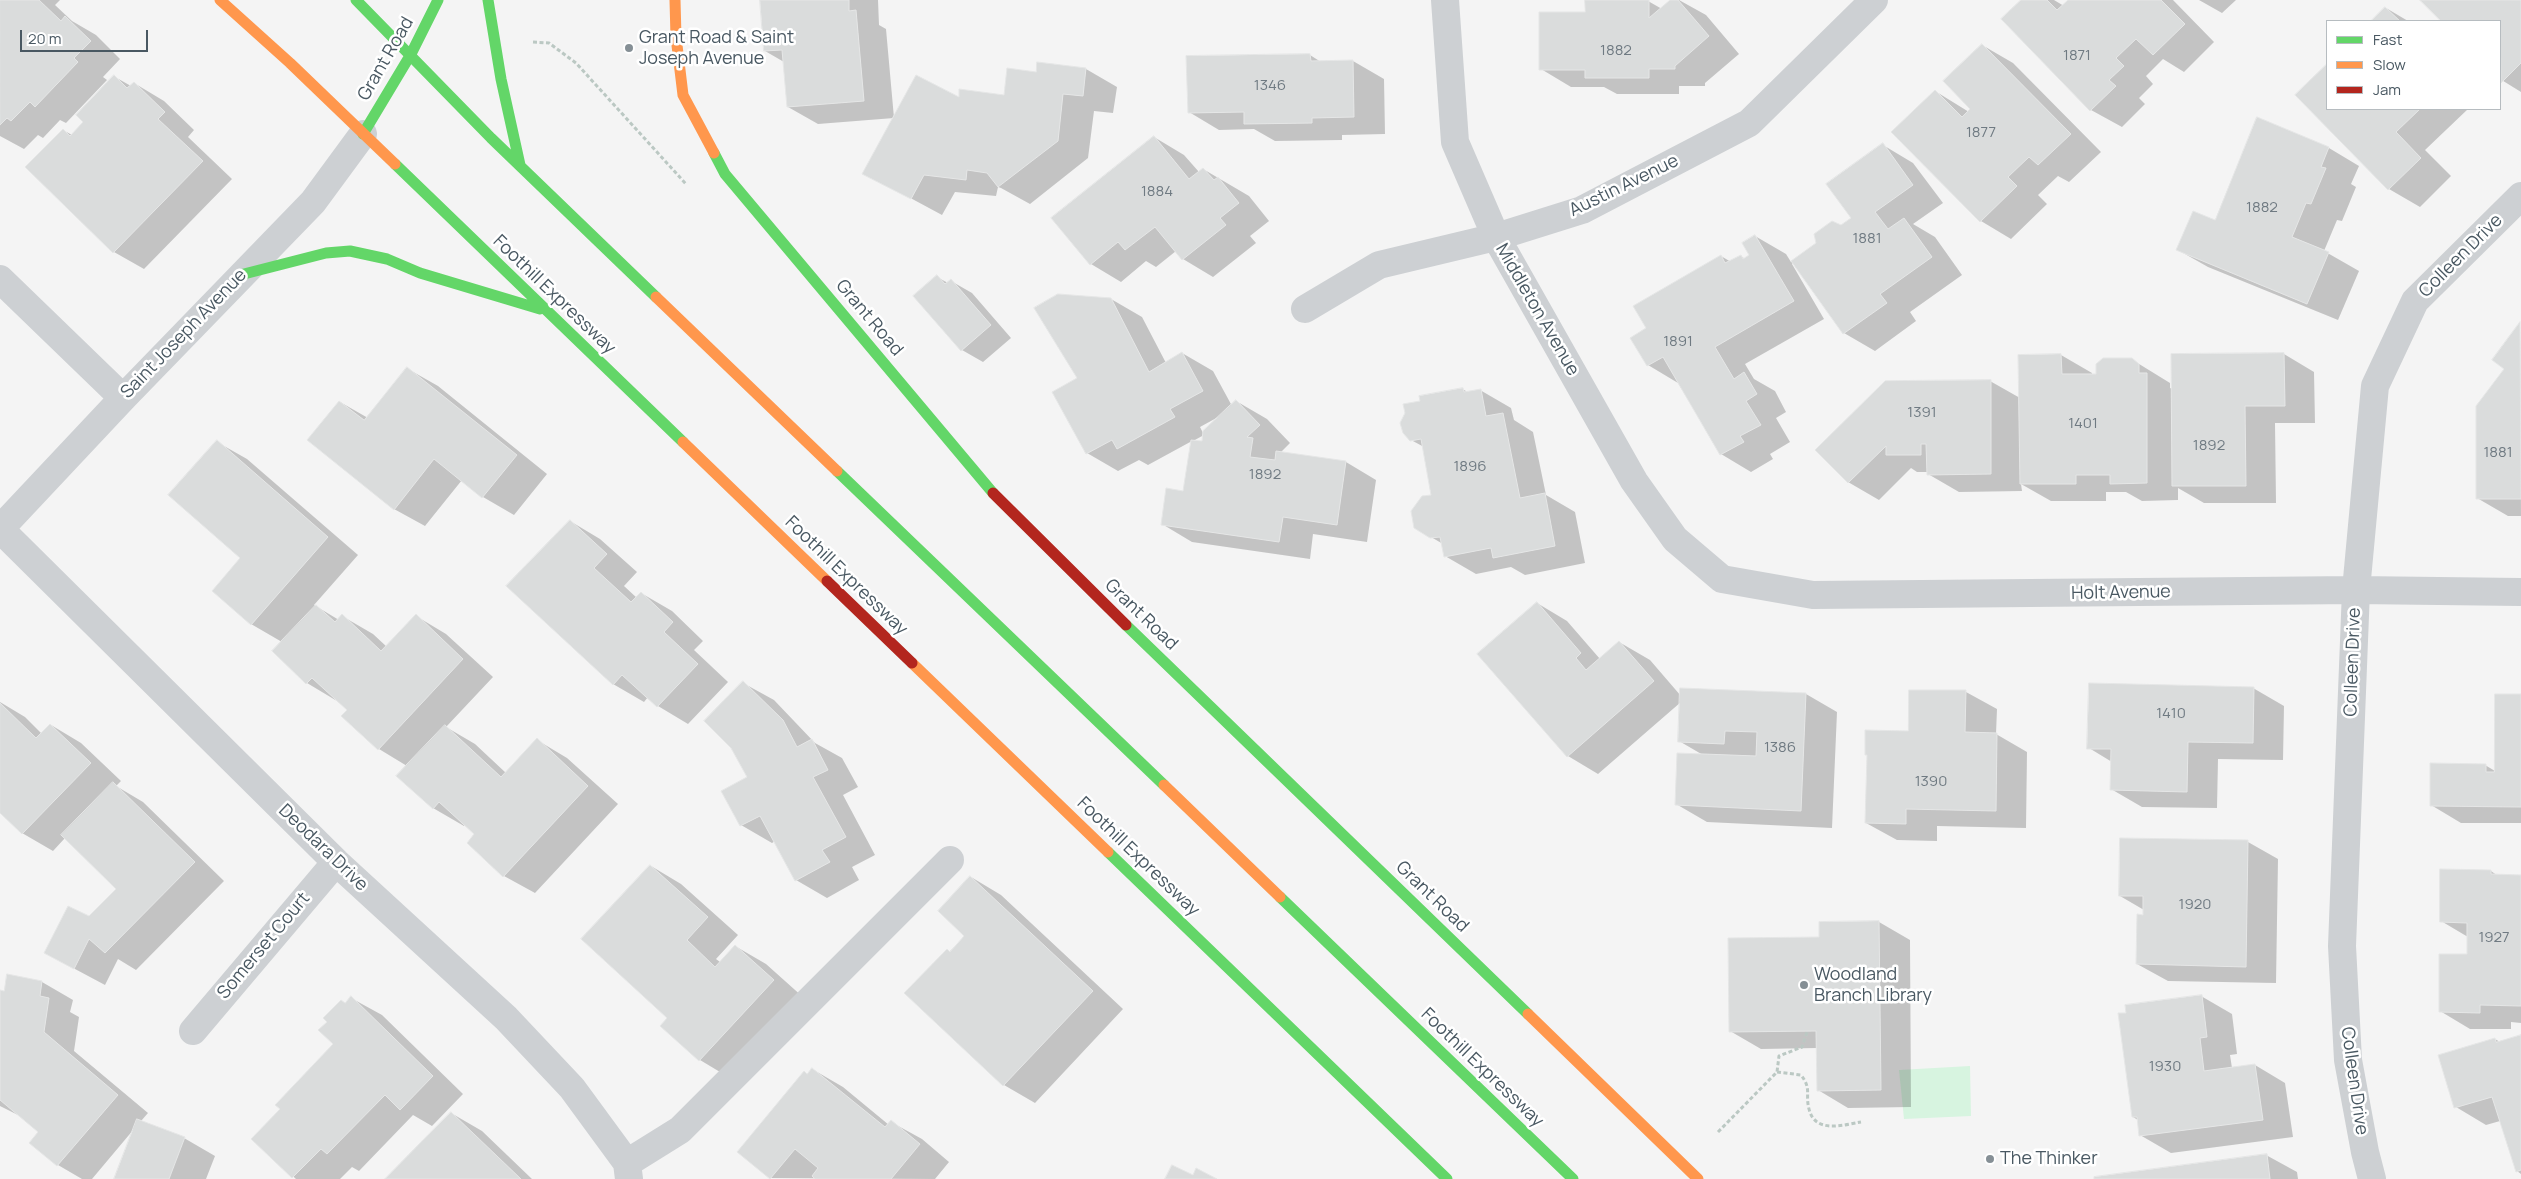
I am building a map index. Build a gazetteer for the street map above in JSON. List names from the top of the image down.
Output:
{
  "streets": {
    "main road": ["Grant Road", "Foothill Expressway"],
    "street": [
      "Austin Avenue",
      "Colleen Drive",
      "Middleton Avenue",
      "Saint Joseph Avenue",
      "Holt Avenue",
      "Deodara Drive",
      "Somerset Court"
    ]
  },
  "crossings": [
    ["Grant Road", "Foothill Expressway"],
    ["Grant Road", "Saint Joseph Avenue"],
    ["Austin Avenue", "Middleton Avenue"],
    ["Colleen Drive", "Holt Avenue"],
    ["Foothill Expressway", "Saint Joseph Avenue"],
    ["Middleton Avenue", "Holt Avenue"],
    ["Saint Joseph Avenue", "Deodara Drive"],
    ["Deodara Drive", "Somerset Court"]
  ],
  "places": ["Grant Road & Saint Joseph Avenue", "Woodland Branch Library", "The Thinker"],
  "house_numbers": [
    "1882",
    "1871",
    "1346",
    "1877",
    "1884",
    "1882",
    "1881",
    "1891",
    "1391",
    "1401",
    "1892",
    "1881",
    "1896",
    "1892",
    "1410",
    "1386",
    "1390",
    "1920",
    "1927",
    "1930"
  ],
  "legend": ["Fast", "Slow", "Jam"],
  "scale_bar": "20 m"
}
